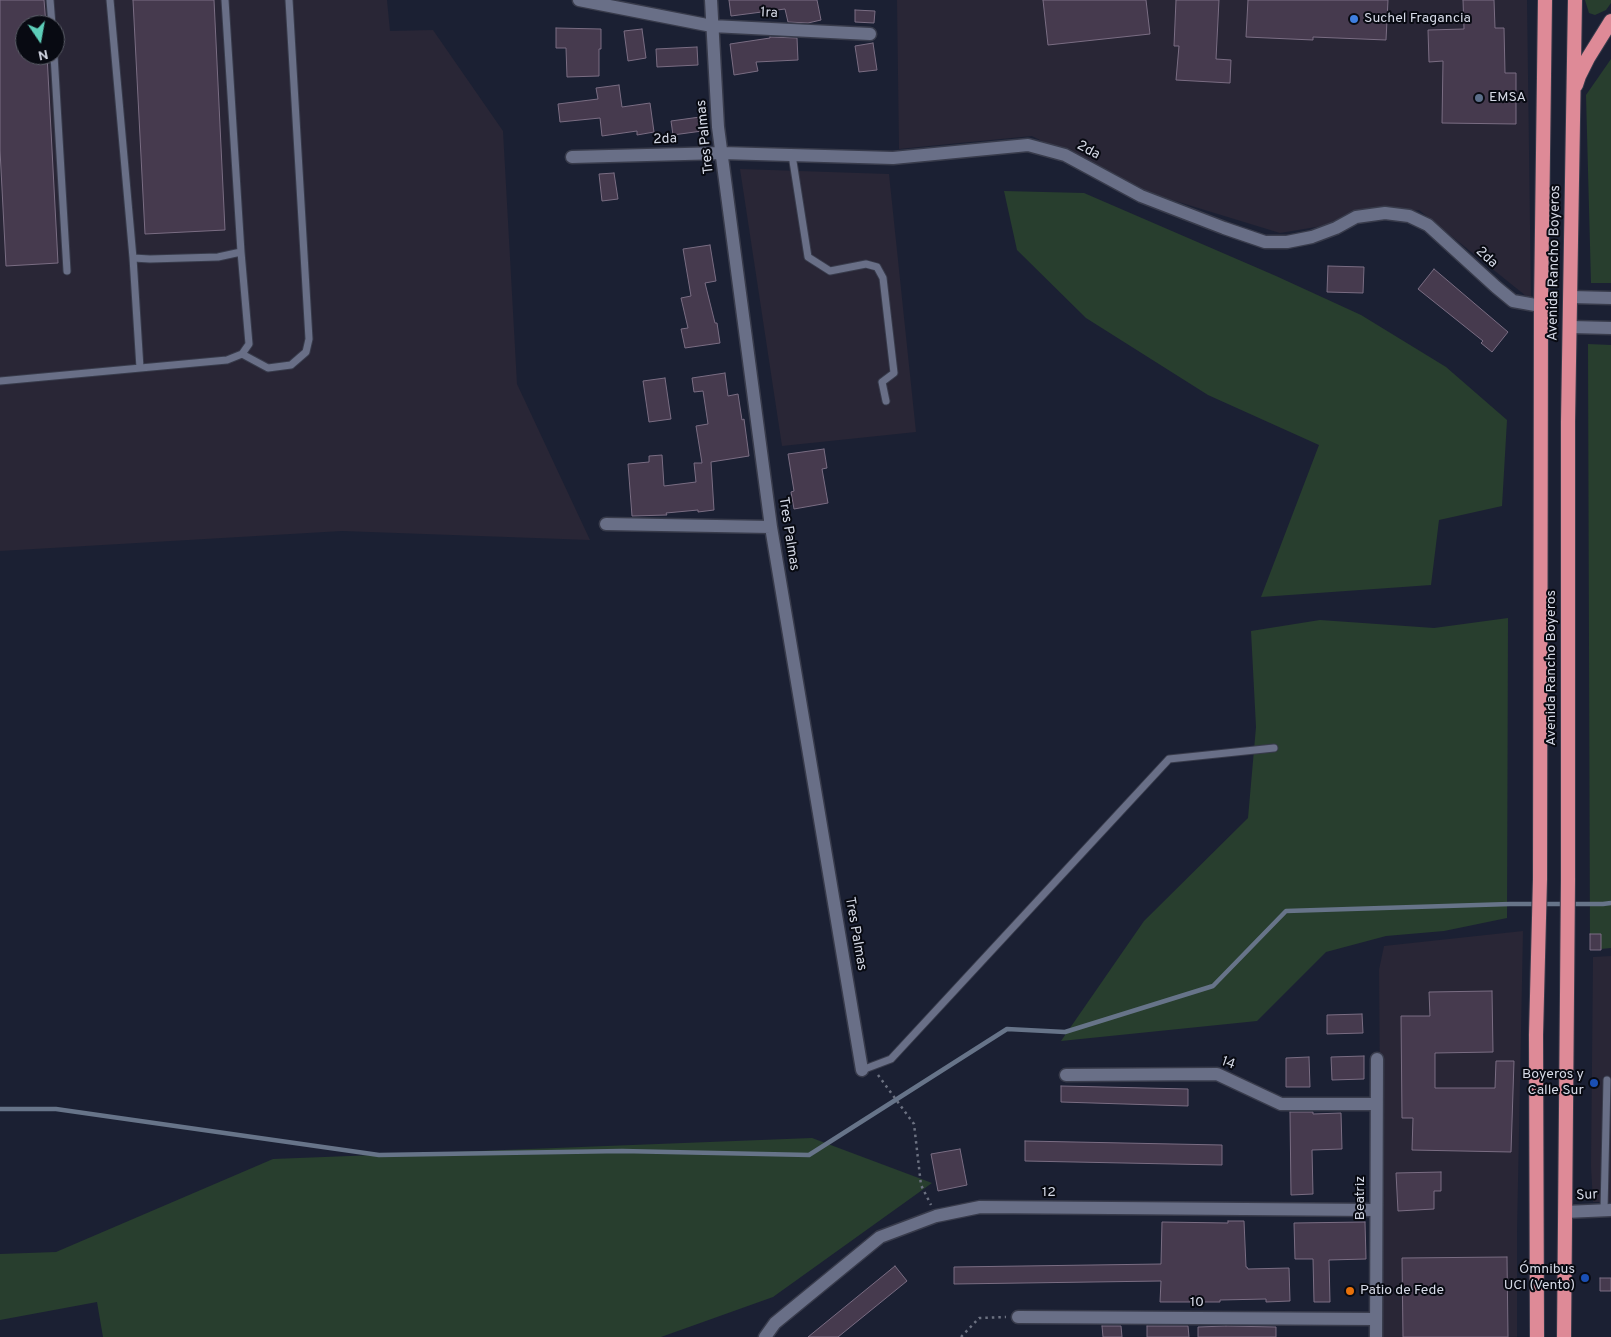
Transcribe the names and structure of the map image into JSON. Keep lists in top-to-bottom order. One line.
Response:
{"streets":{"highway":["Avenida Rancho Boyeros"],"street":["1ra","Tres Palmas","2da","14","12","Sur","Beatriz","10"]},"crossings":[["1ra","Tres Palmas"],["Tres Palmas","2da"],["2da","Avenida Rancho Boyeros"],["Avenida Rancho Boyeros","Sur"],["14","Beatriz"],["12","Beatriz"],["Beatriz","10"]],"places":["Suchel Fragancia","EMSA","Boyeros y Calle Sur","Ómnibus UCI (Vento)","Patio de Fede"],"north":"bottom"}
